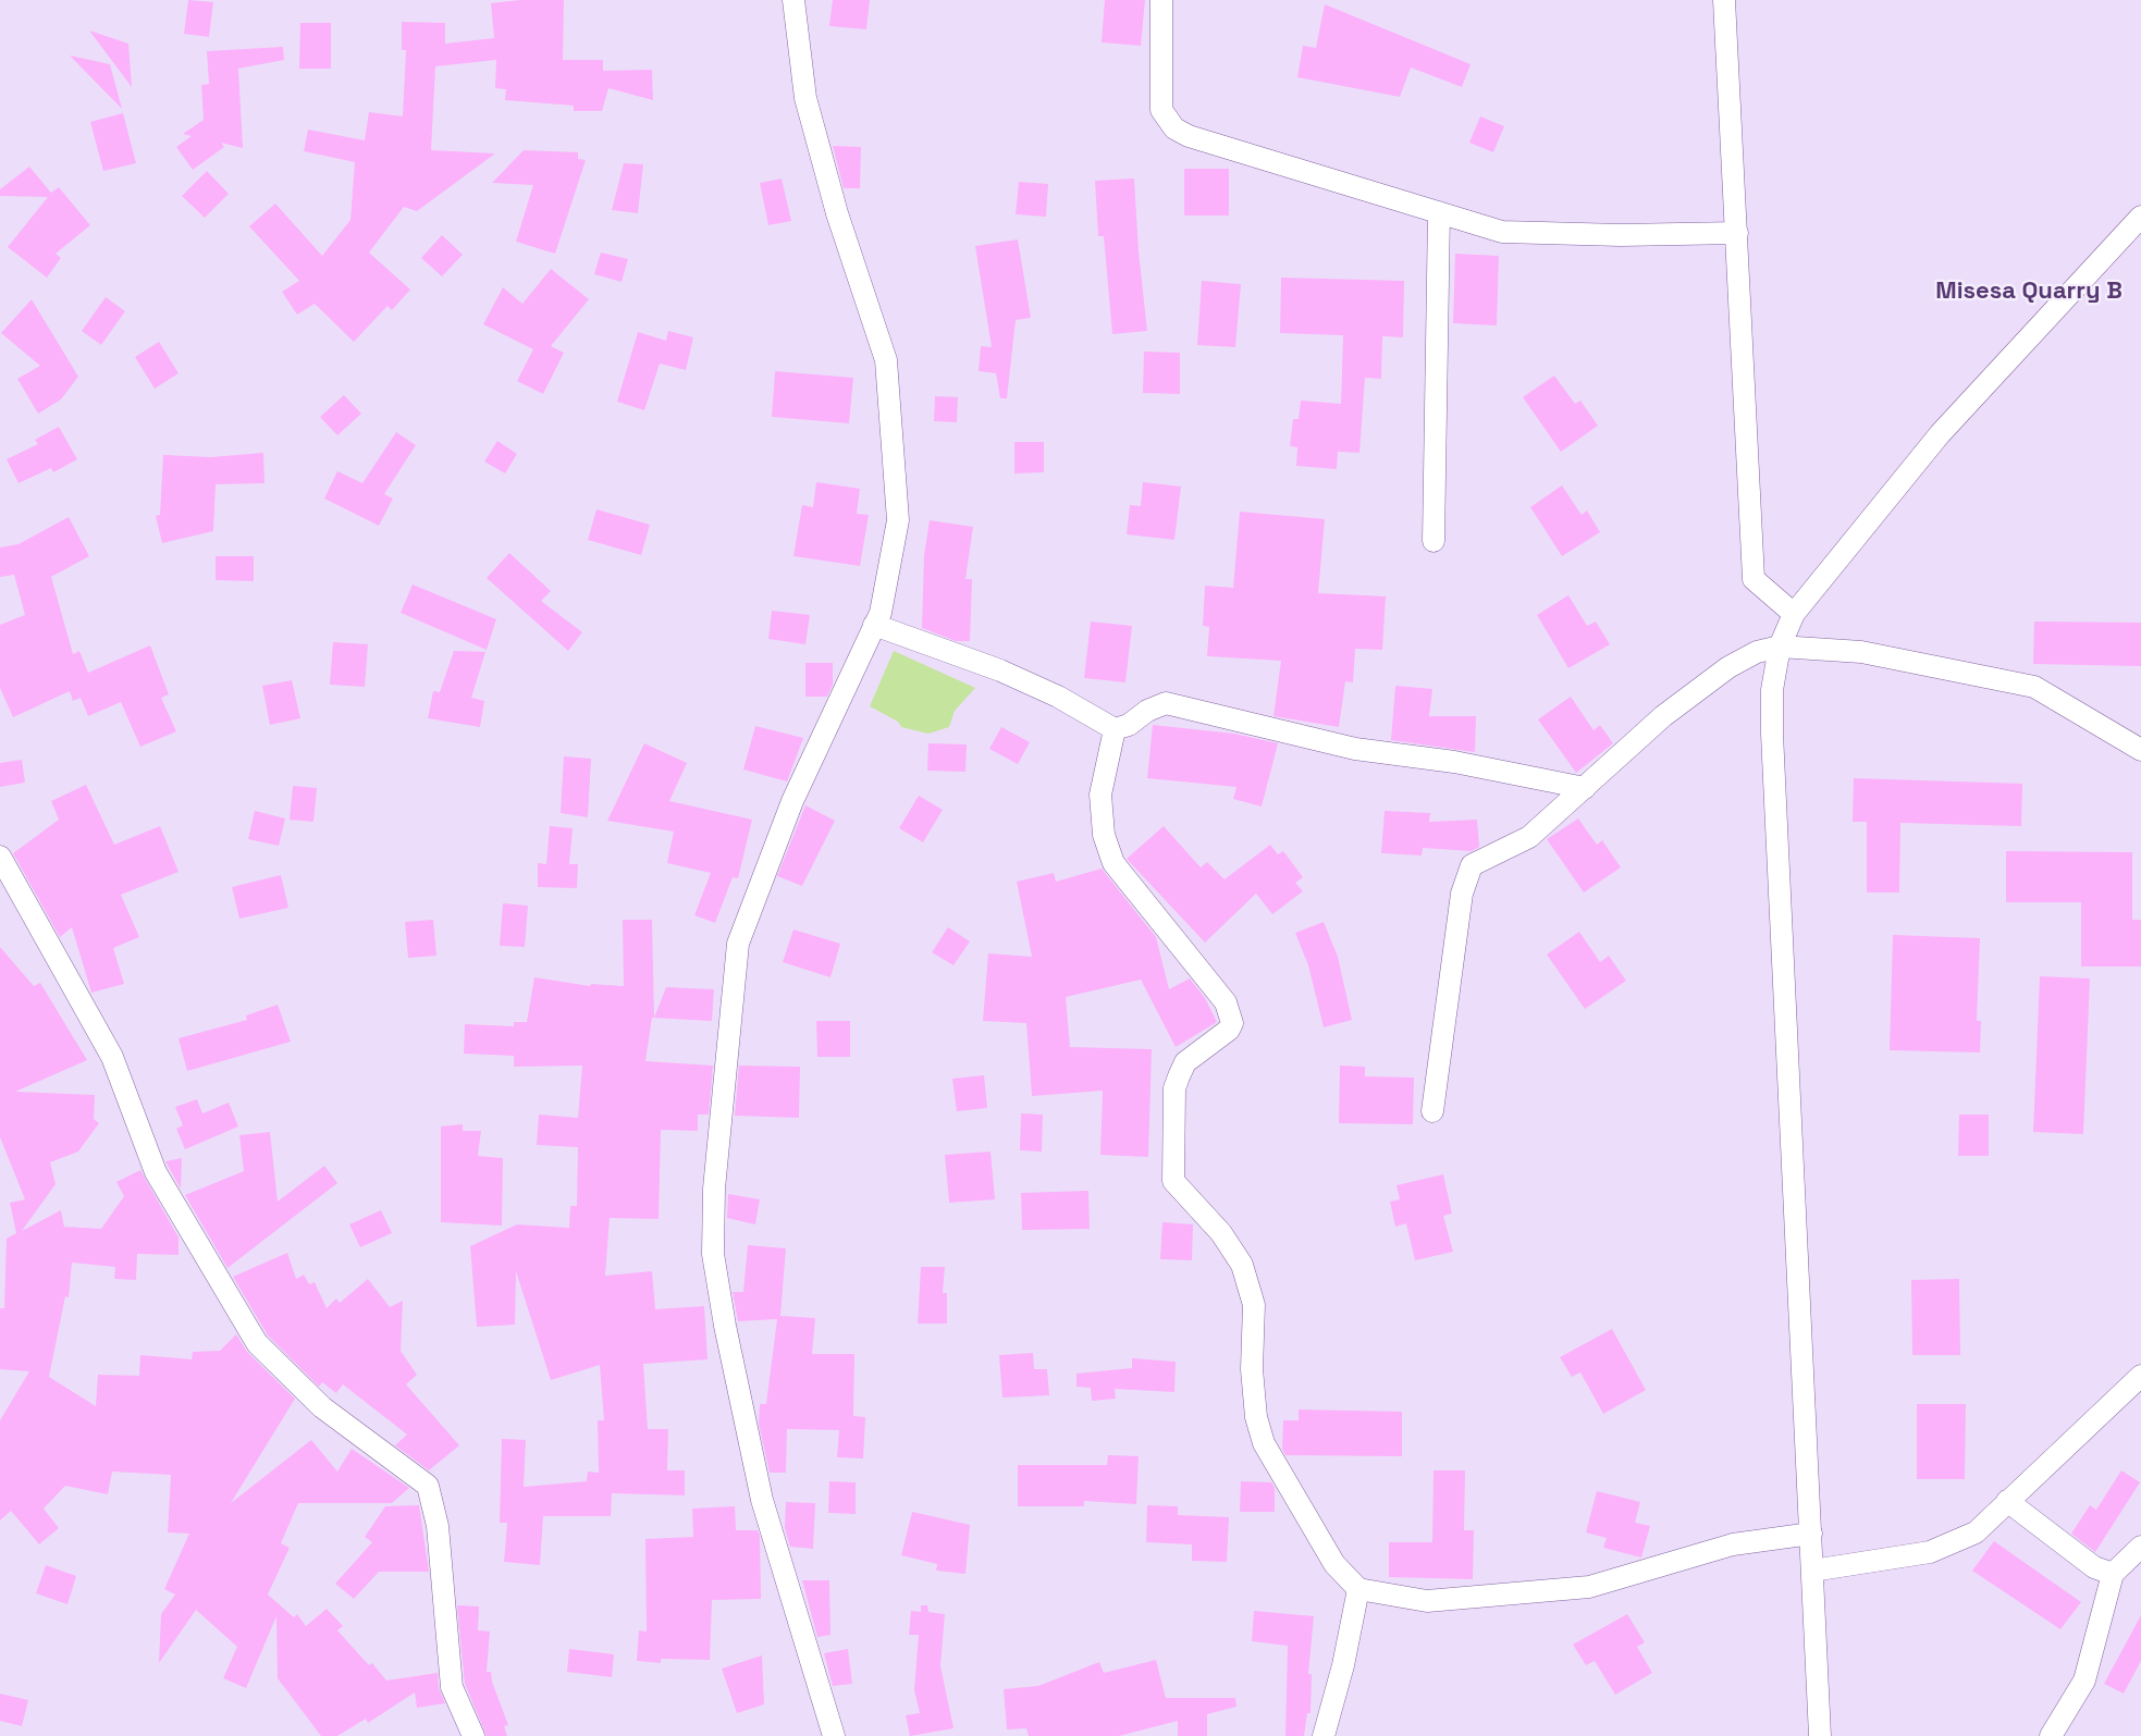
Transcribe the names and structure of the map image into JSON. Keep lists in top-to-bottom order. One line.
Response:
{"districts":["Misesa Quarry B"]}
